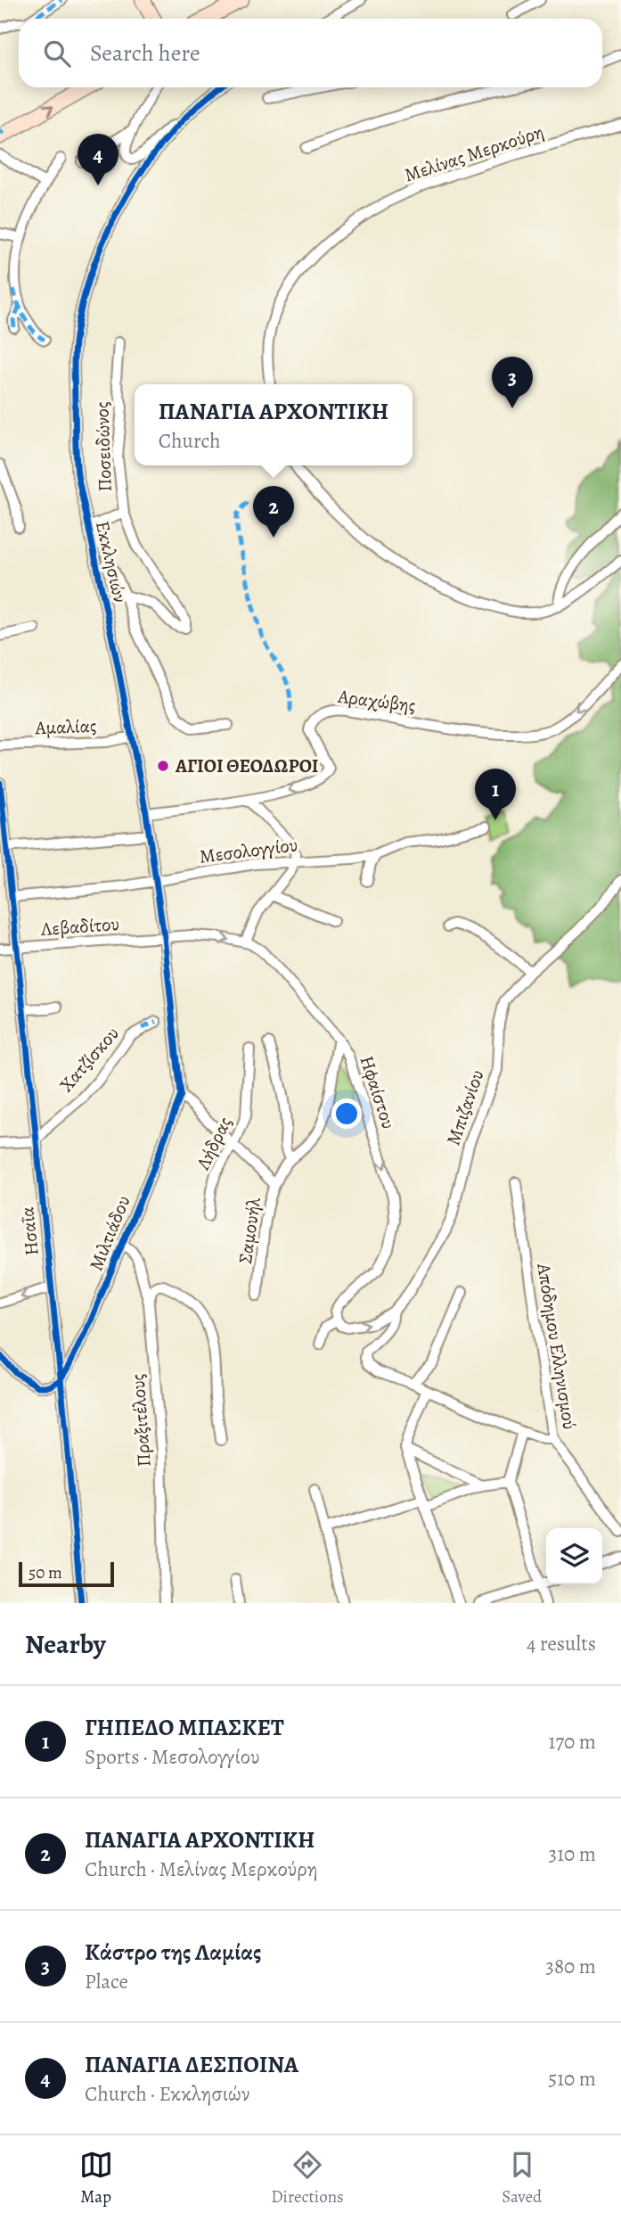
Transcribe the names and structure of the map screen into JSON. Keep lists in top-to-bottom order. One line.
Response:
{"streets":{"street":["Μελίνας Μερκούρη","Ποσειδώνος","Εκκλησιών","Αραχώβης","Αμαλίας","Μεσολογγίου","Λεβαδίτου","Χατζίσκου","Ηφαίστου","Μπιζανίου","Λήδρας","Σαμουήλ","Ησαΐα","Μιλτιάδου","Απόδημου Ελληνισμού","Πραξιτέλους"]},"crossings":[["Εκκλησιών","Αραχώβης"],["Εκκλησιών","Αμαλίας"],["Εκκλησιών","Μεσολογγίου"],["Εκκλησιών","Λεβαδίτου"],["Εκκλησιών","Ηφαίστου"],["Εκκλησιών","Μιλτιάδου"],["Μεσολογγίου","Ησαΐα"],["Λεβαδίτου","Ηφαίστου"],["Λεβαδίτου","Ησαΐα"],["Χατζίσκου","Ησαΐα"],["Ηφαίστου","Μπιζανίου"],["Ηφαίστου","Σαμουήλ"],["Ησαΐα","Μιλτιάδου"],["Μιλτιάδου","Πραξιτέλους"]],"one_way":["Αραχώβης"],"places":["ΑΓΙΟΙ ΘΕΟΔΩΡΟΙ"],"scale_bar":"50 m","page":{"search":"Search here","pins":["4","3","2","1"],"popup":["ΠΑΝΑΓΙΑ ΑΡΧΟΝΤΙΚΗ","Church"],"scale":"50 m","heading":["Nearby","4 results"],"list":[{"mark":"1","name":"ΓΗΠΕΔΟ ΜΠΑΣΚΕΤ","note":"Sports · Μεσολογγίου","value":"170 m"},{"mark":"2","name":"ΠΑΝΑΓΙΑ ΑΡΧΟΝΤΙΚΗ","note":"Church · Μελίνας Μερκούρη","value":"310 m"},{"mark":"3","name":"Κάστρο της Λαμίας","note":"Place","value":"380 m"},{"mark":"4","name":"ΠΑΝΑΓΙΑ ΔΕΣΠΟΙΝΑ","note":"Church · Εκκλησιών","value":"510 m"}],"nav":["Map","Directions","Saved"]}}
